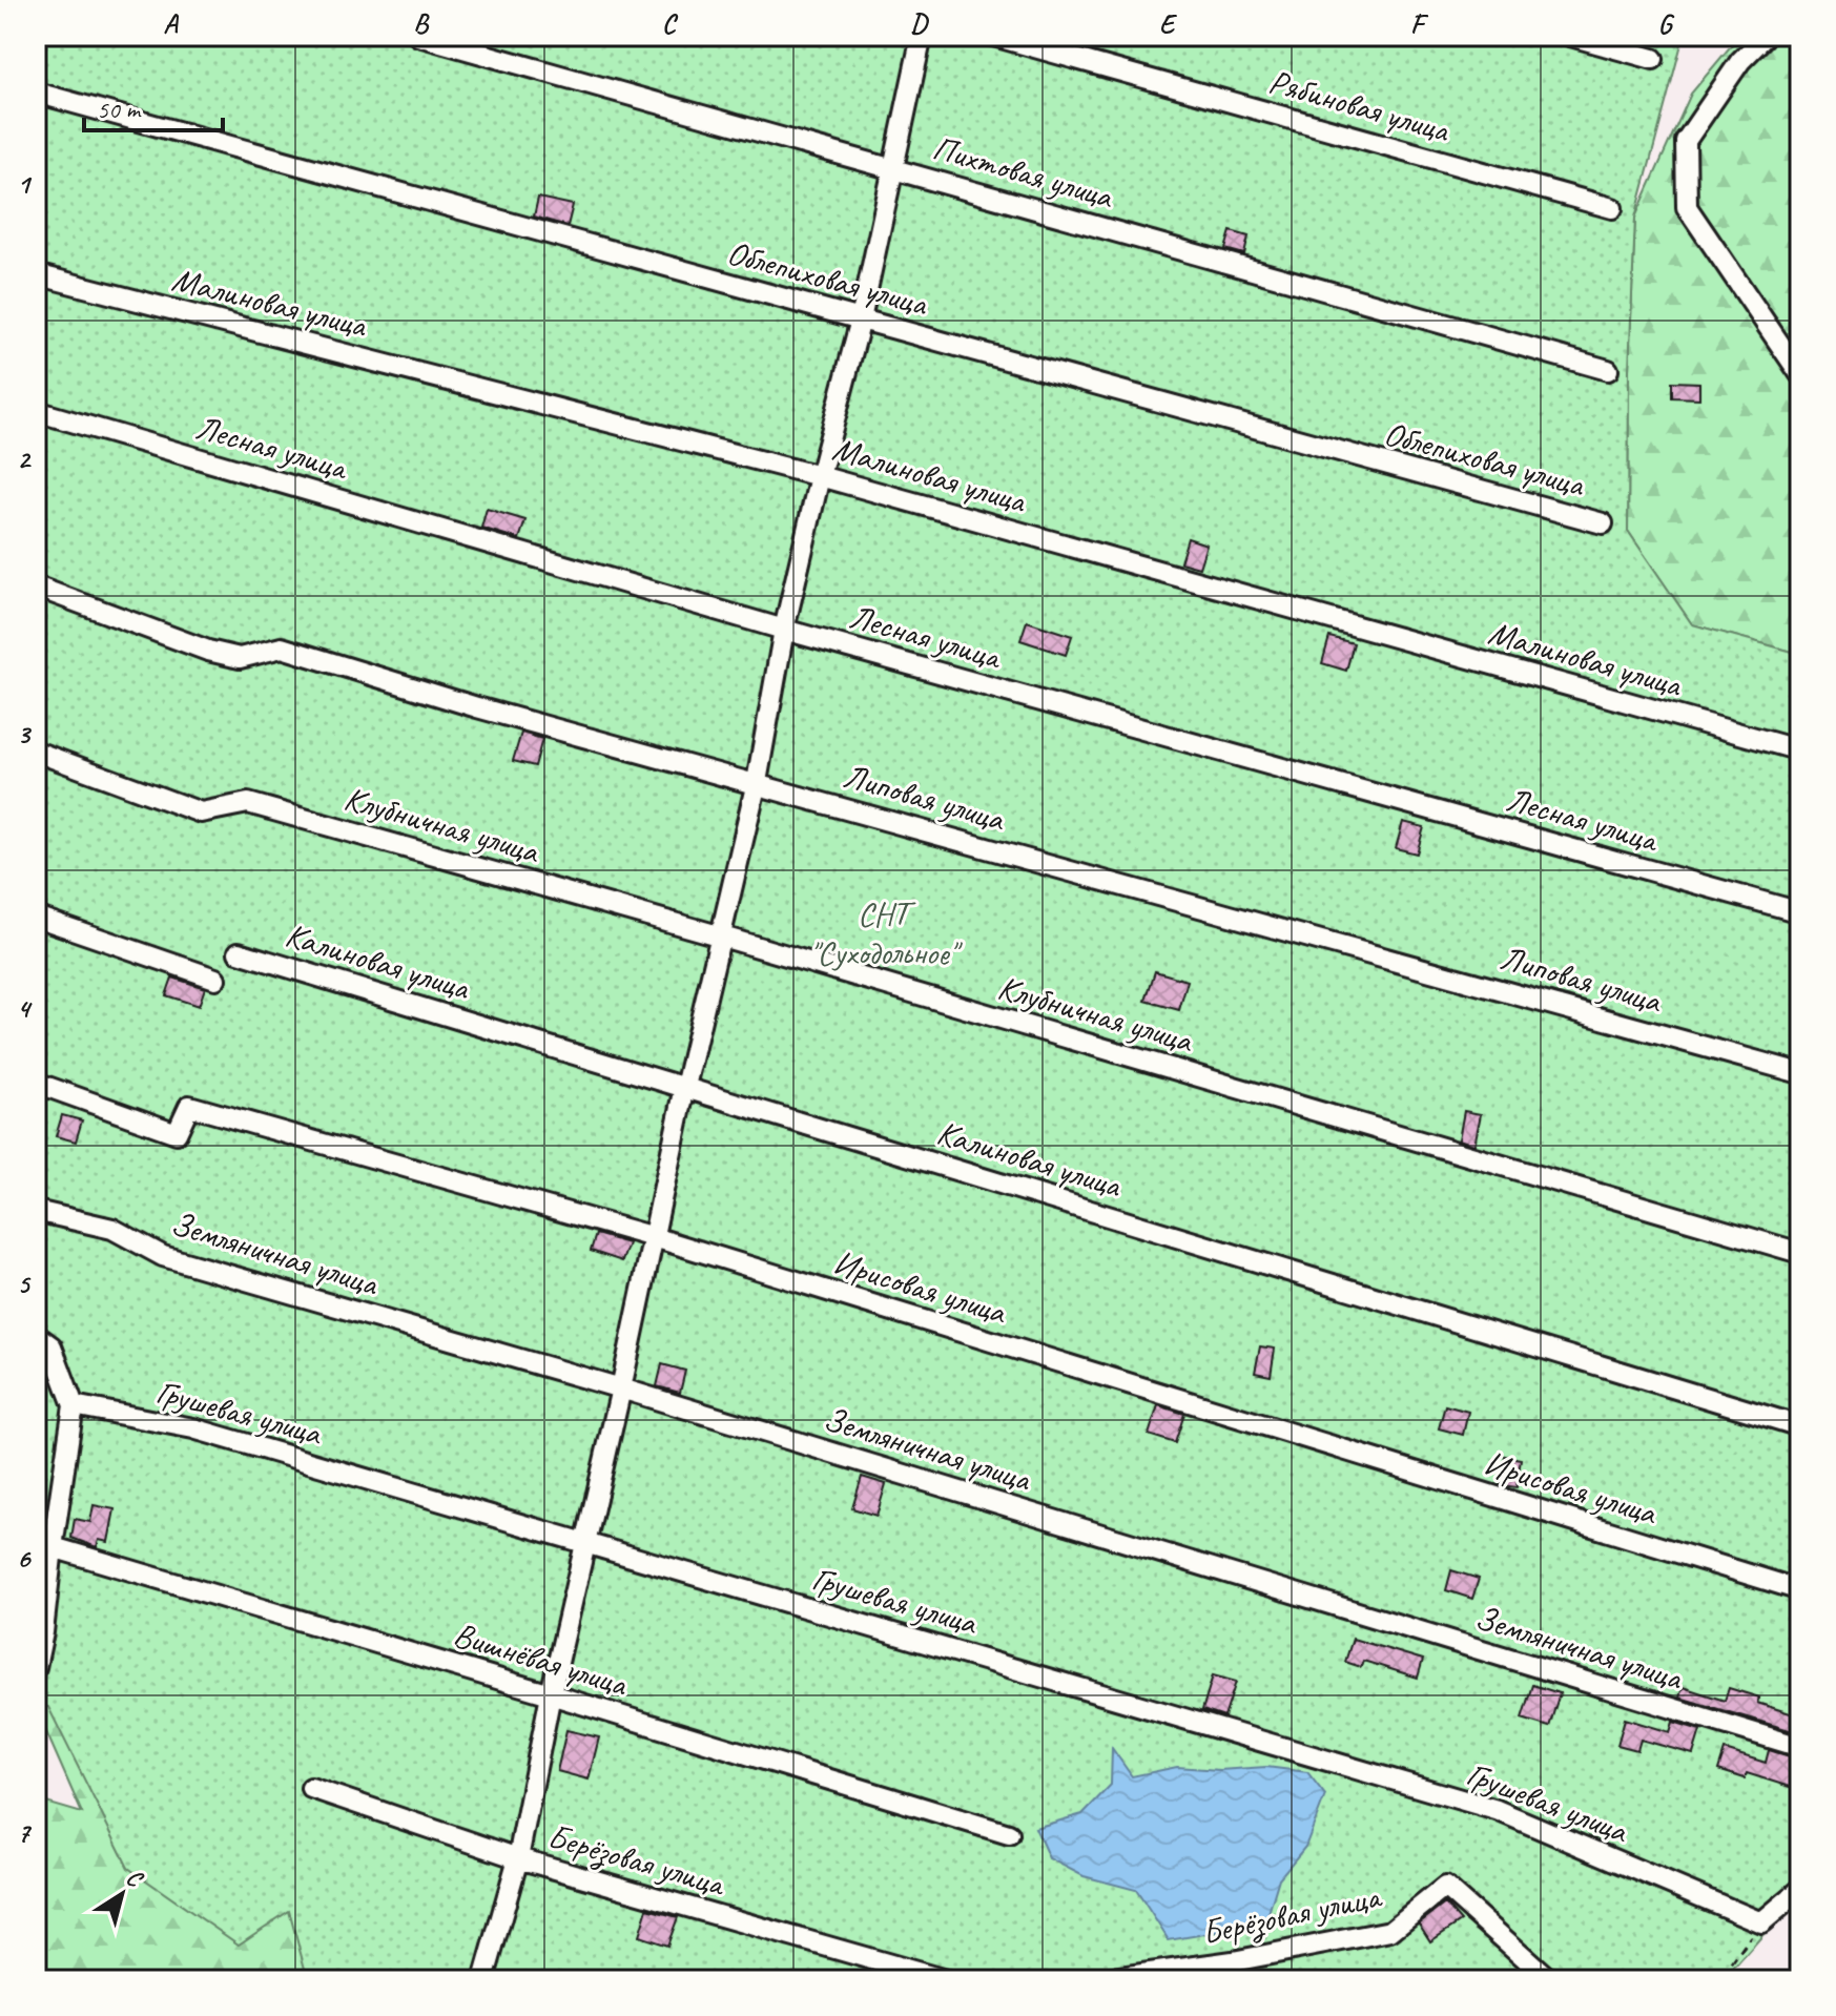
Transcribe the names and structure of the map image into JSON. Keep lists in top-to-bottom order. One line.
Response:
{"streets":{"street":["Рябиновая улица","Пихтовая улица","Облепиховая улица","Малиновая улица","Лесная улица","Липовая улица","Клубничная улица","Калиновая улица","Земляничная улица","Ирисовая улица","Грушевая улица","Вишнёвая улица","Берёзовая улица"]},"parks":["СНТ \"Суходольное\""],"scale_bar":"50 m","north":"top right","grid":{"columns":["A","B","C","D","E","F","G"],"rows":["1","2","3","4","5","6","7"]}}
